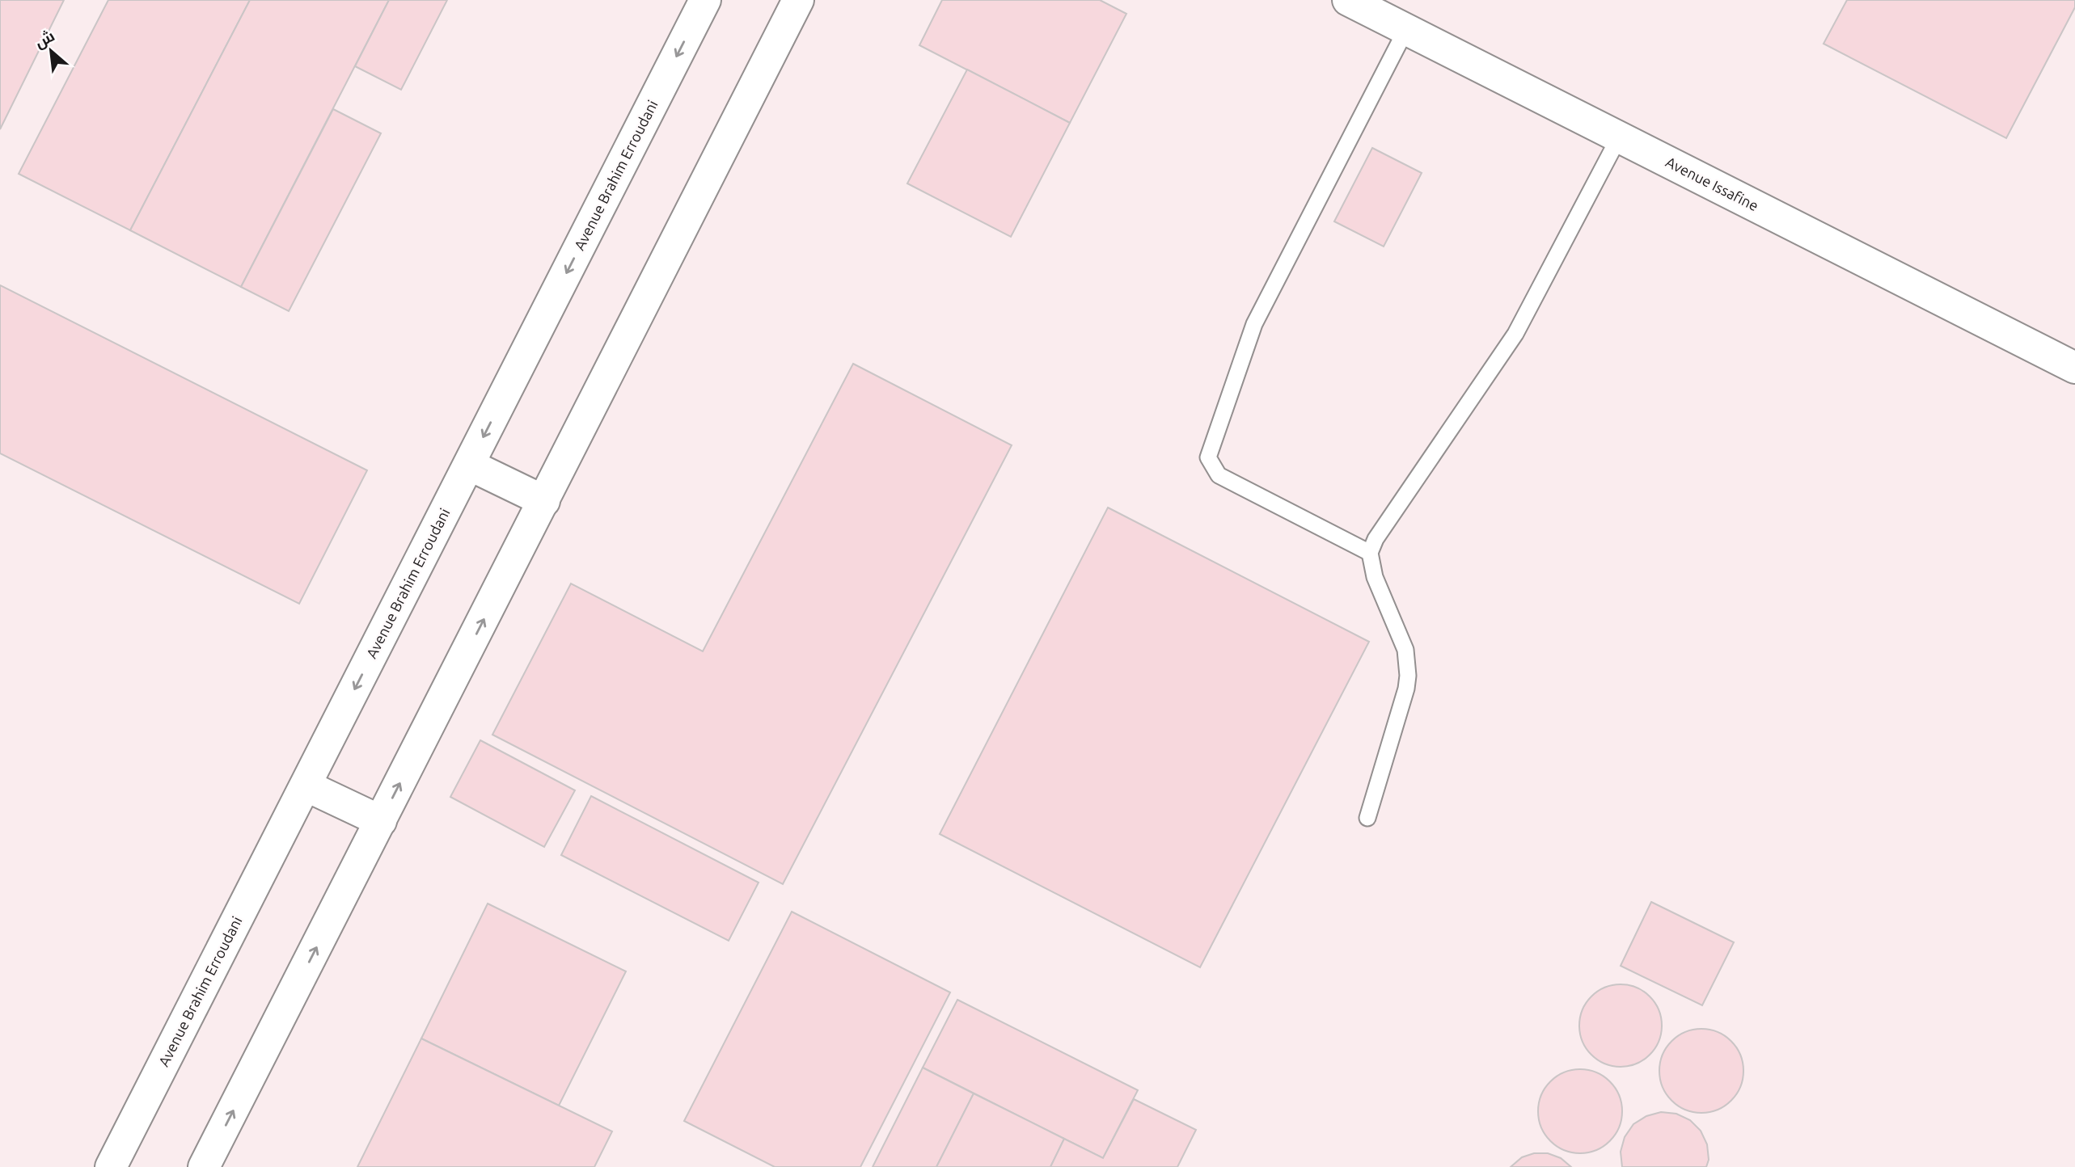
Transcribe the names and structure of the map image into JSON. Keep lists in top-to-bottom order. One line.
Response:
{"streets":{"street":["Avenue Brahim Erroudani","Avenue Issafine"]},"north":"top left"}
